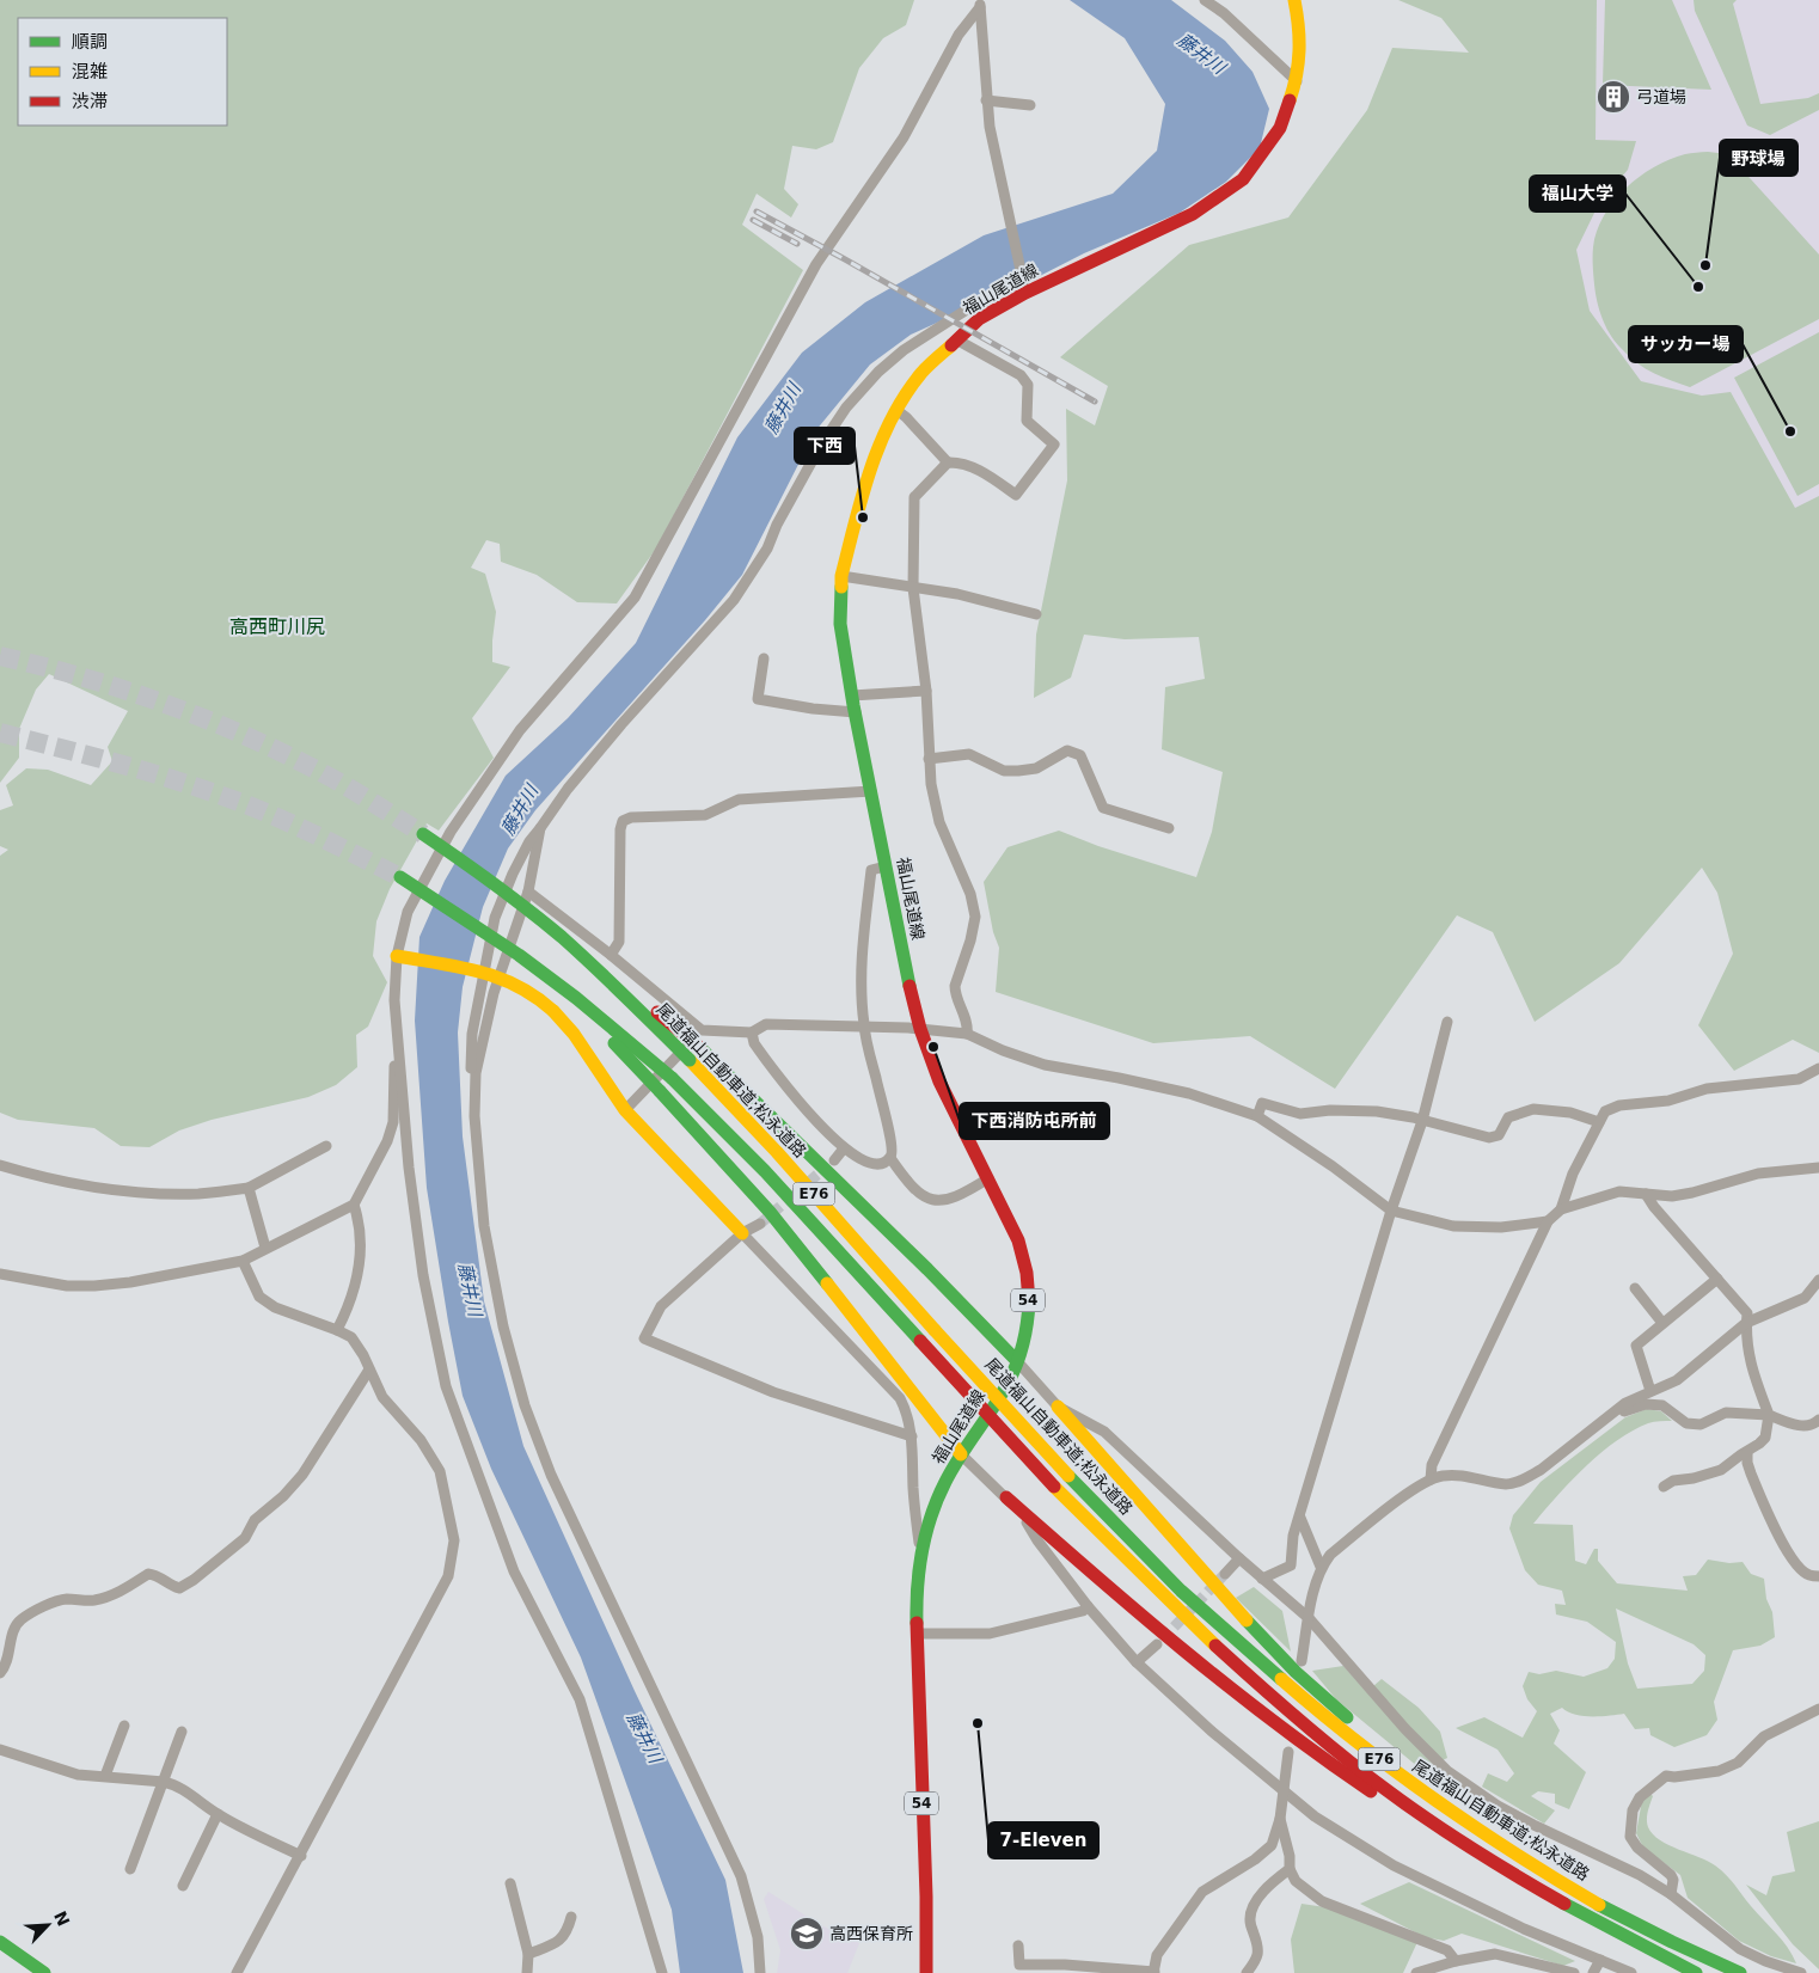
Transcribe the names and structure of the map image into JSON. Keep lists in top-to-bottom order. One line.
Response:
{"streets":{"main road":["福山尾道線","尾道福山自動車道;松永道路","E76","54"]},"districts":["高西町川尻"],"water":["藤井川"],"places":{"building":["弓道場"],"other":["野球場","福山大学","サッカー場","下西","下西消防屯所前","7-Eleven"],"school or university":["高西保育所"]},"legend":["順調","混雑","渋滞"],"north":"top right"}
